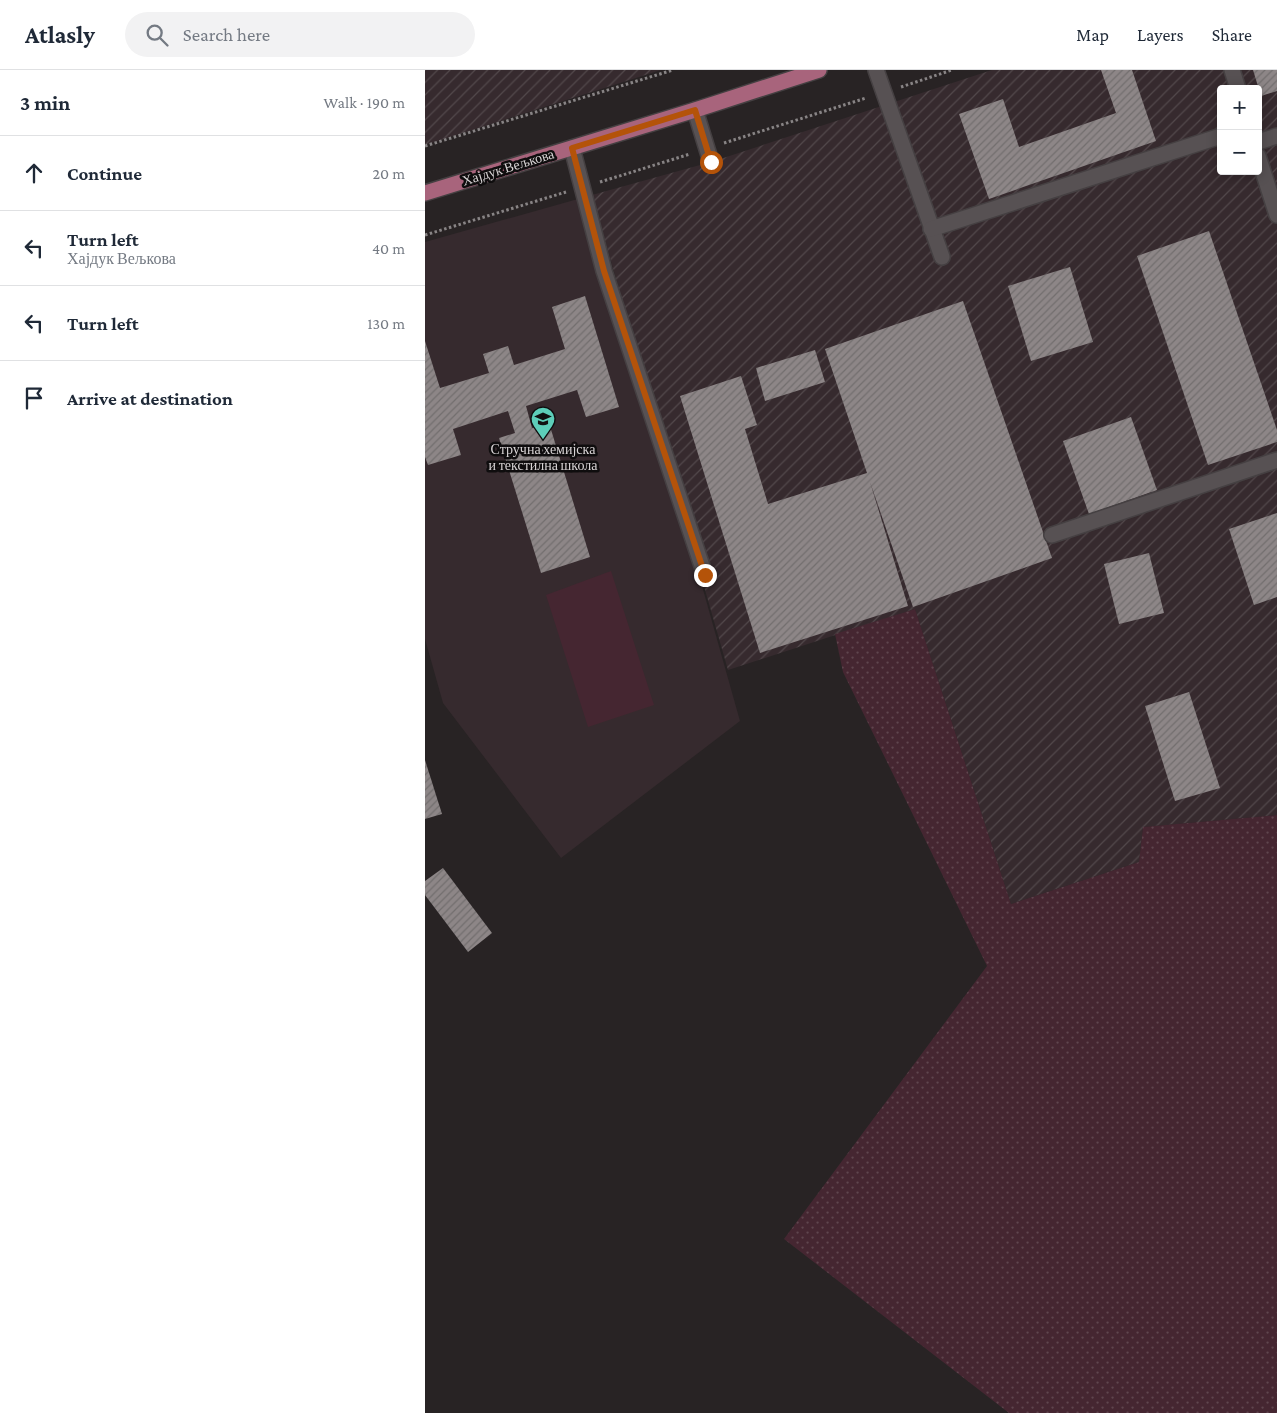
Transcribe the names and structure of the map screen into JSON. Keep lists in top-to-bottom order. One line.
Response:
{"streets":{"main road":["Хајдук Вељкова"]},"places":{"school or university":["Стручна хемијска и текстилна школа"]},"page":{"header":"Atlasly","search":"Search here","nav":["Map","Layers","Share"],"heading":["3 min","Walk · 190 m"],"map_buttons":["+","−"],"list":[["Continue","20 m"],["Turn left","Хајдук Вељкова","40 m"],["Turn left","130 m"],"Arrive at destination"]}}
